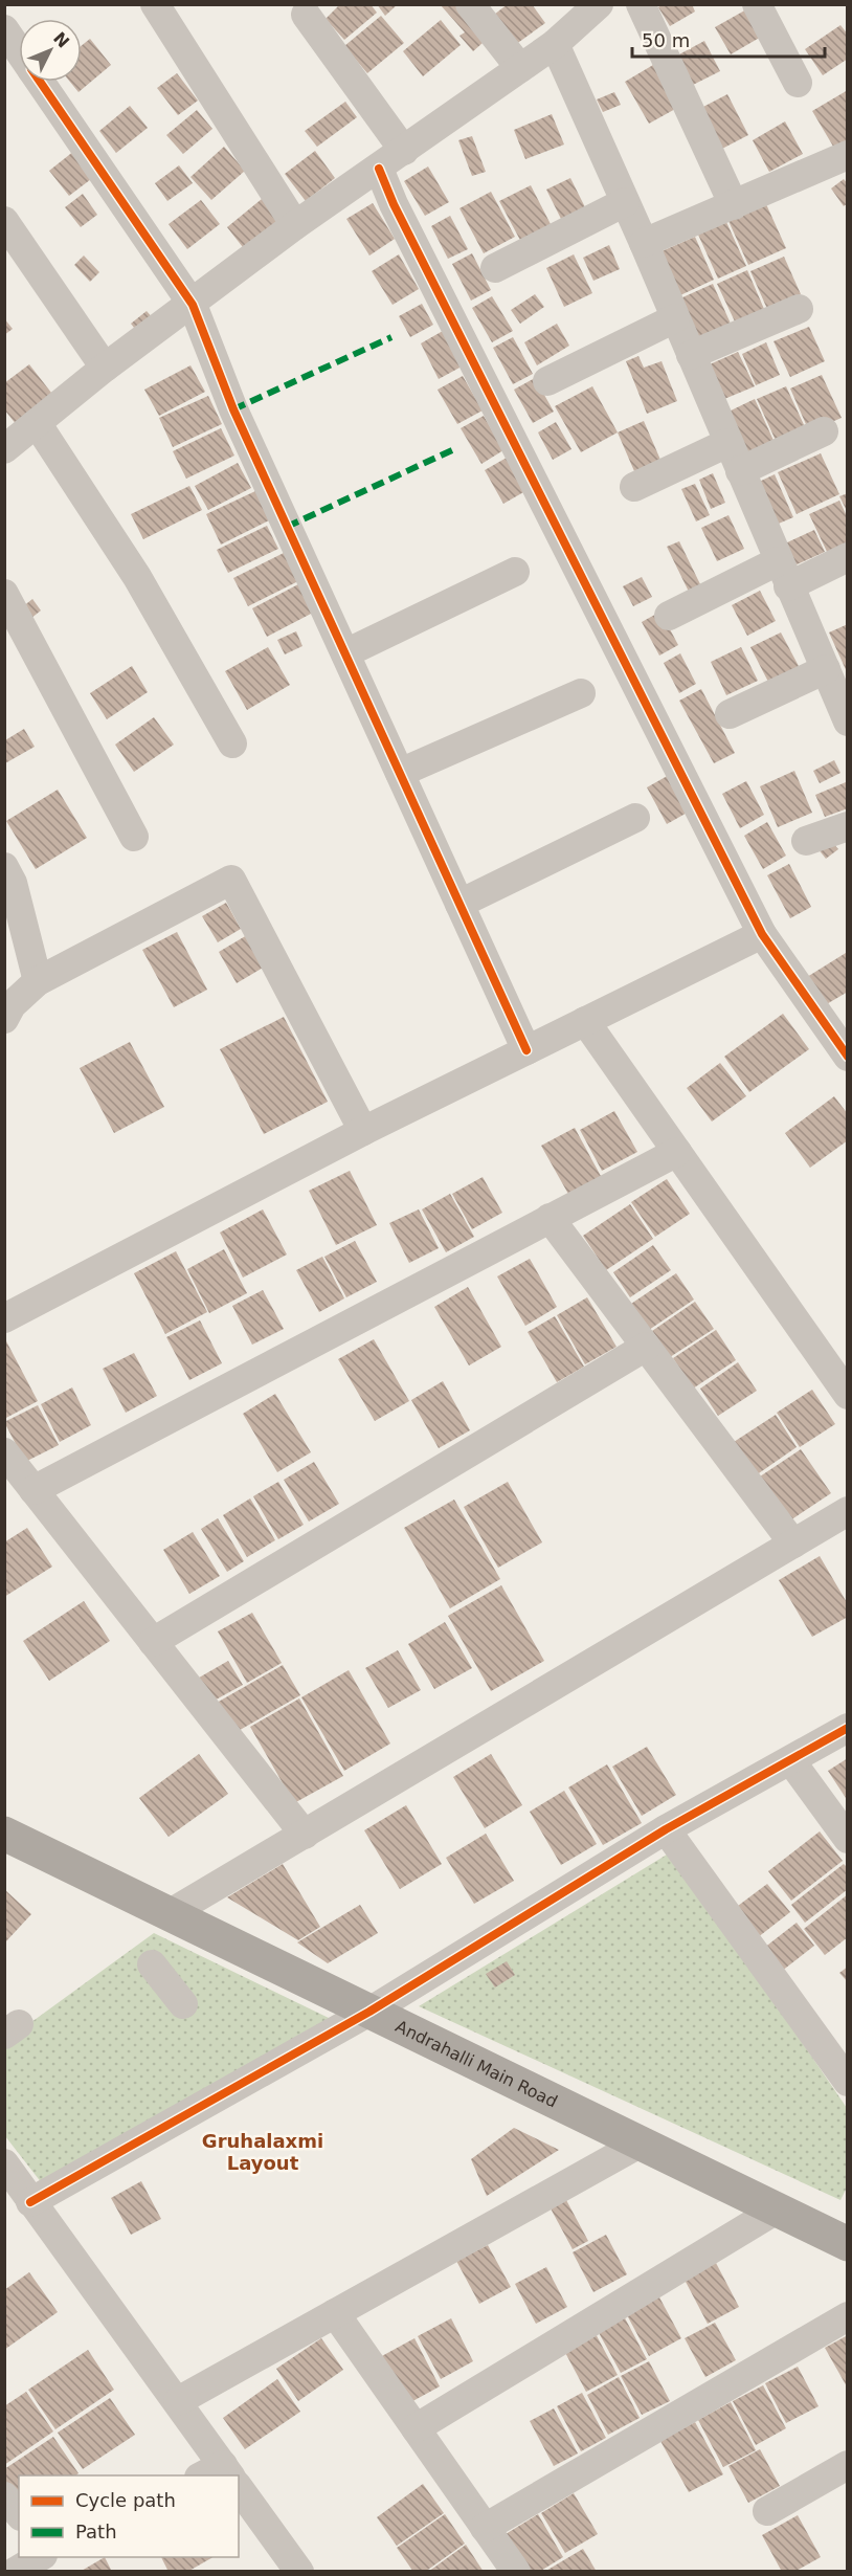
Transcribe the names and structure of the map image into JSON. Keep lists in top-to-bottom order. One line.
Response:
{"streets":{"main road":["Andrahalli Main Road"]},"districts":["Gruhalaxmi Layout"],"legend":["Cycle path","Path"],"scale_bar":"50 m","north":"top right"}
